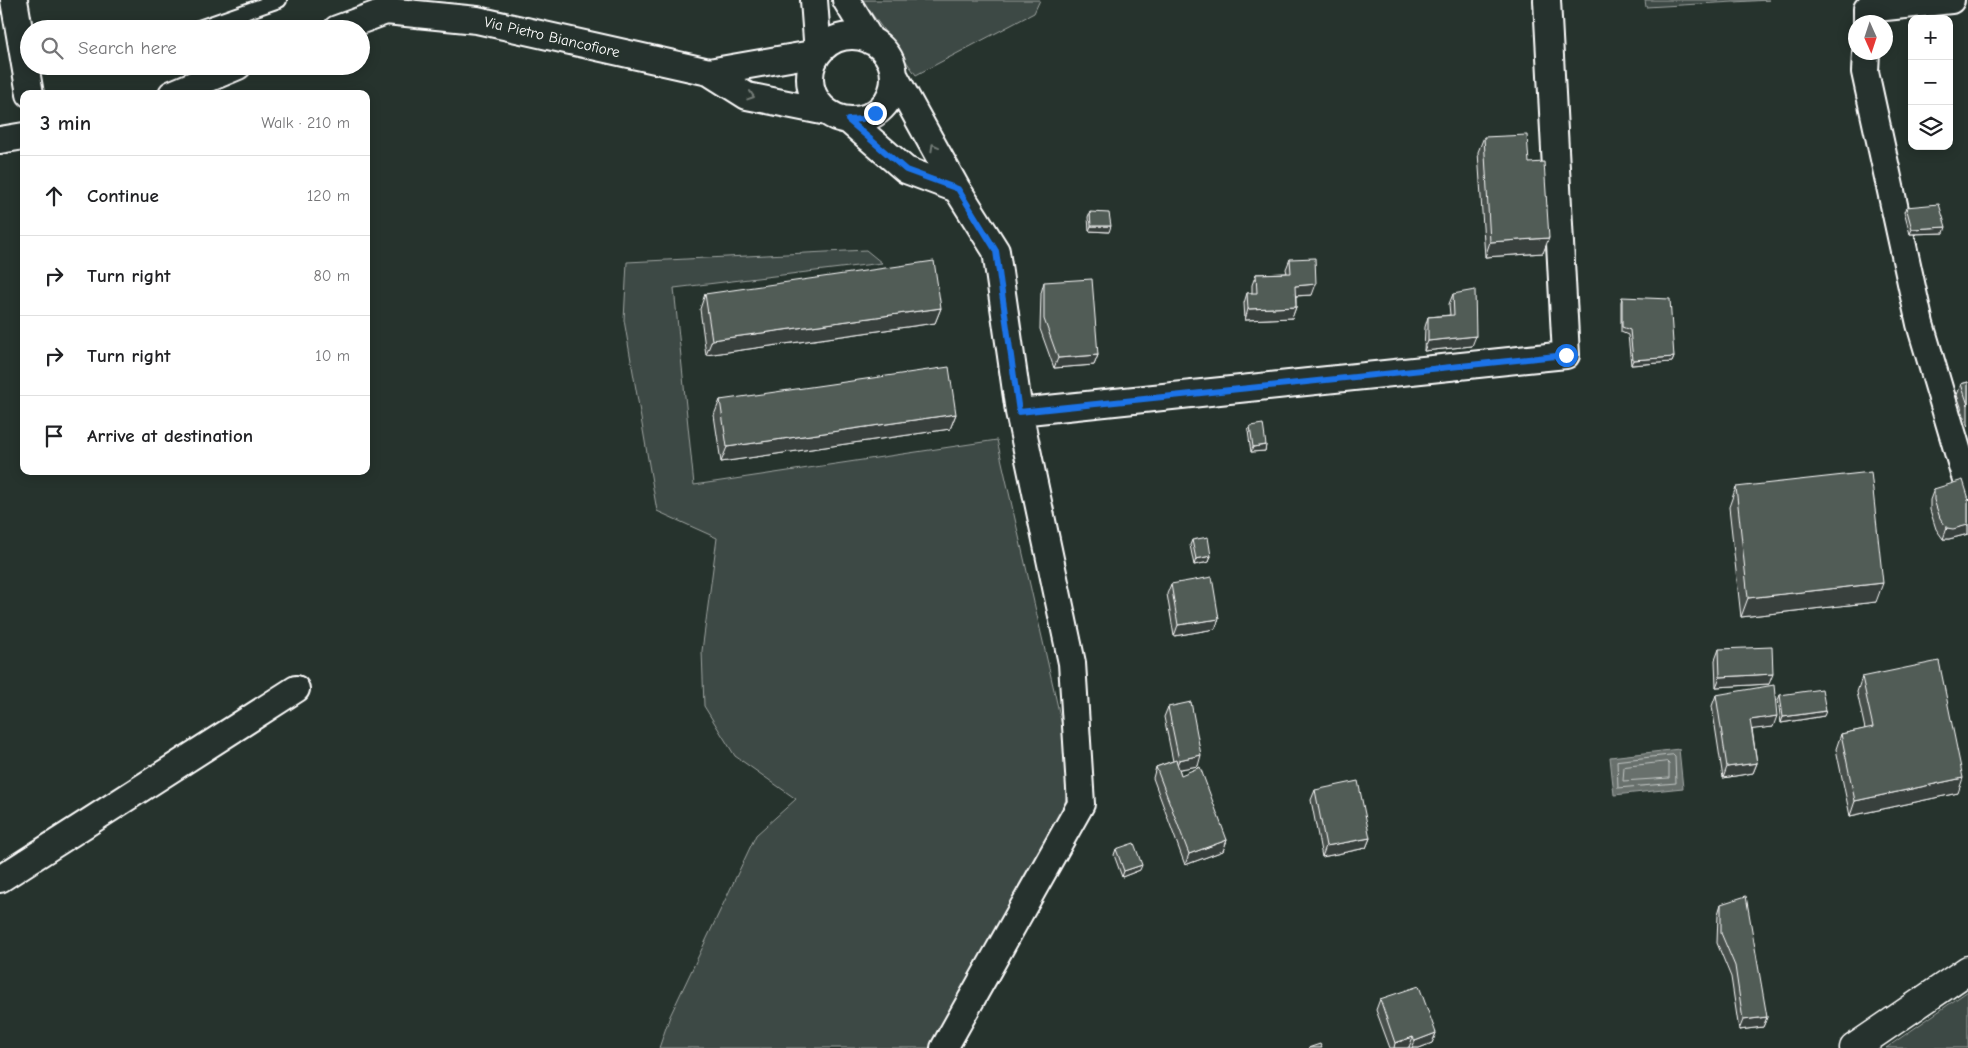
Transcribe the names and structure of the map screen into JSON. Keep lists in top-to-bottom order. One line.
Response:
{"streets":{"street":["Via Pietro Biancofiore"]},"north":"bottom","page":{"map_buttons":["+","−"],"search":"Search here","heading":["3 min","Walk · 210 m"],"list":[["Continue","120 m"],["Turn right","80 m"],["Turn right","10 m"],"Arrive at destination"]}}
